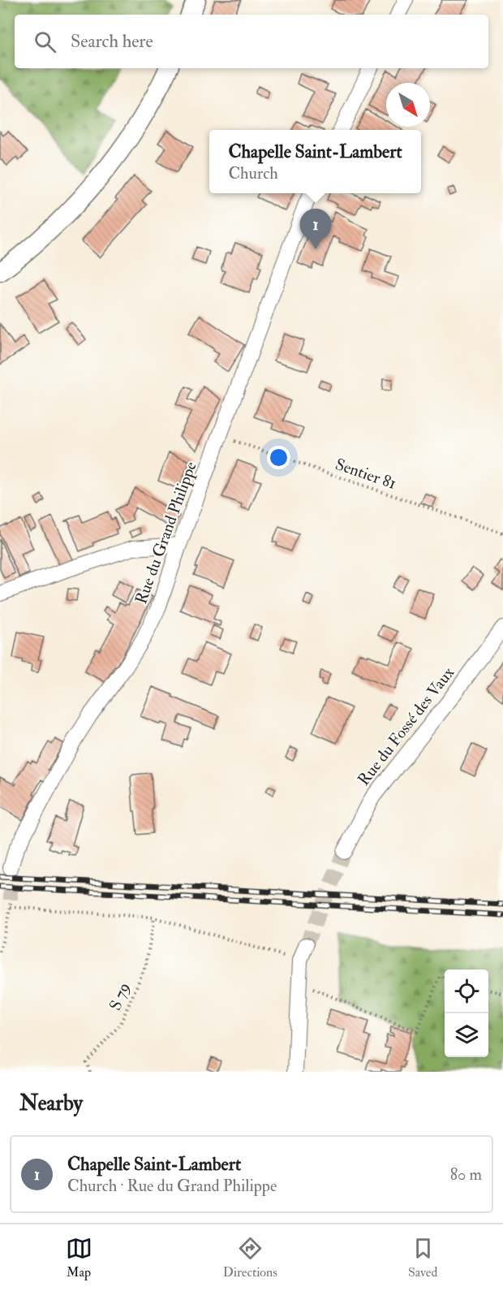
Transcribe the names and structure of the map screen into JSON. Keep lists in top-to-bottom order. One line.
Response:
{"streets":{"street":["Rue du Grand Philippe","Rue du Fossé des Vaux"],"path":["Sentier 81","S 79"]},"crossings":[["Sentier 81","Rue du Grand Philippe"]],"north":"bottom right","page":{"search":"Search here","popup":["Chapelle Saint-Lambert","Church"],"pins":"1","heading":"Nearby","list":[{"mark":"1","name":"Chapelle Saint-Lambert","note":"Church · Rue du Grand Philippe","value":"80 m"}],"nav":["Map","Directions","Saved"]}}
